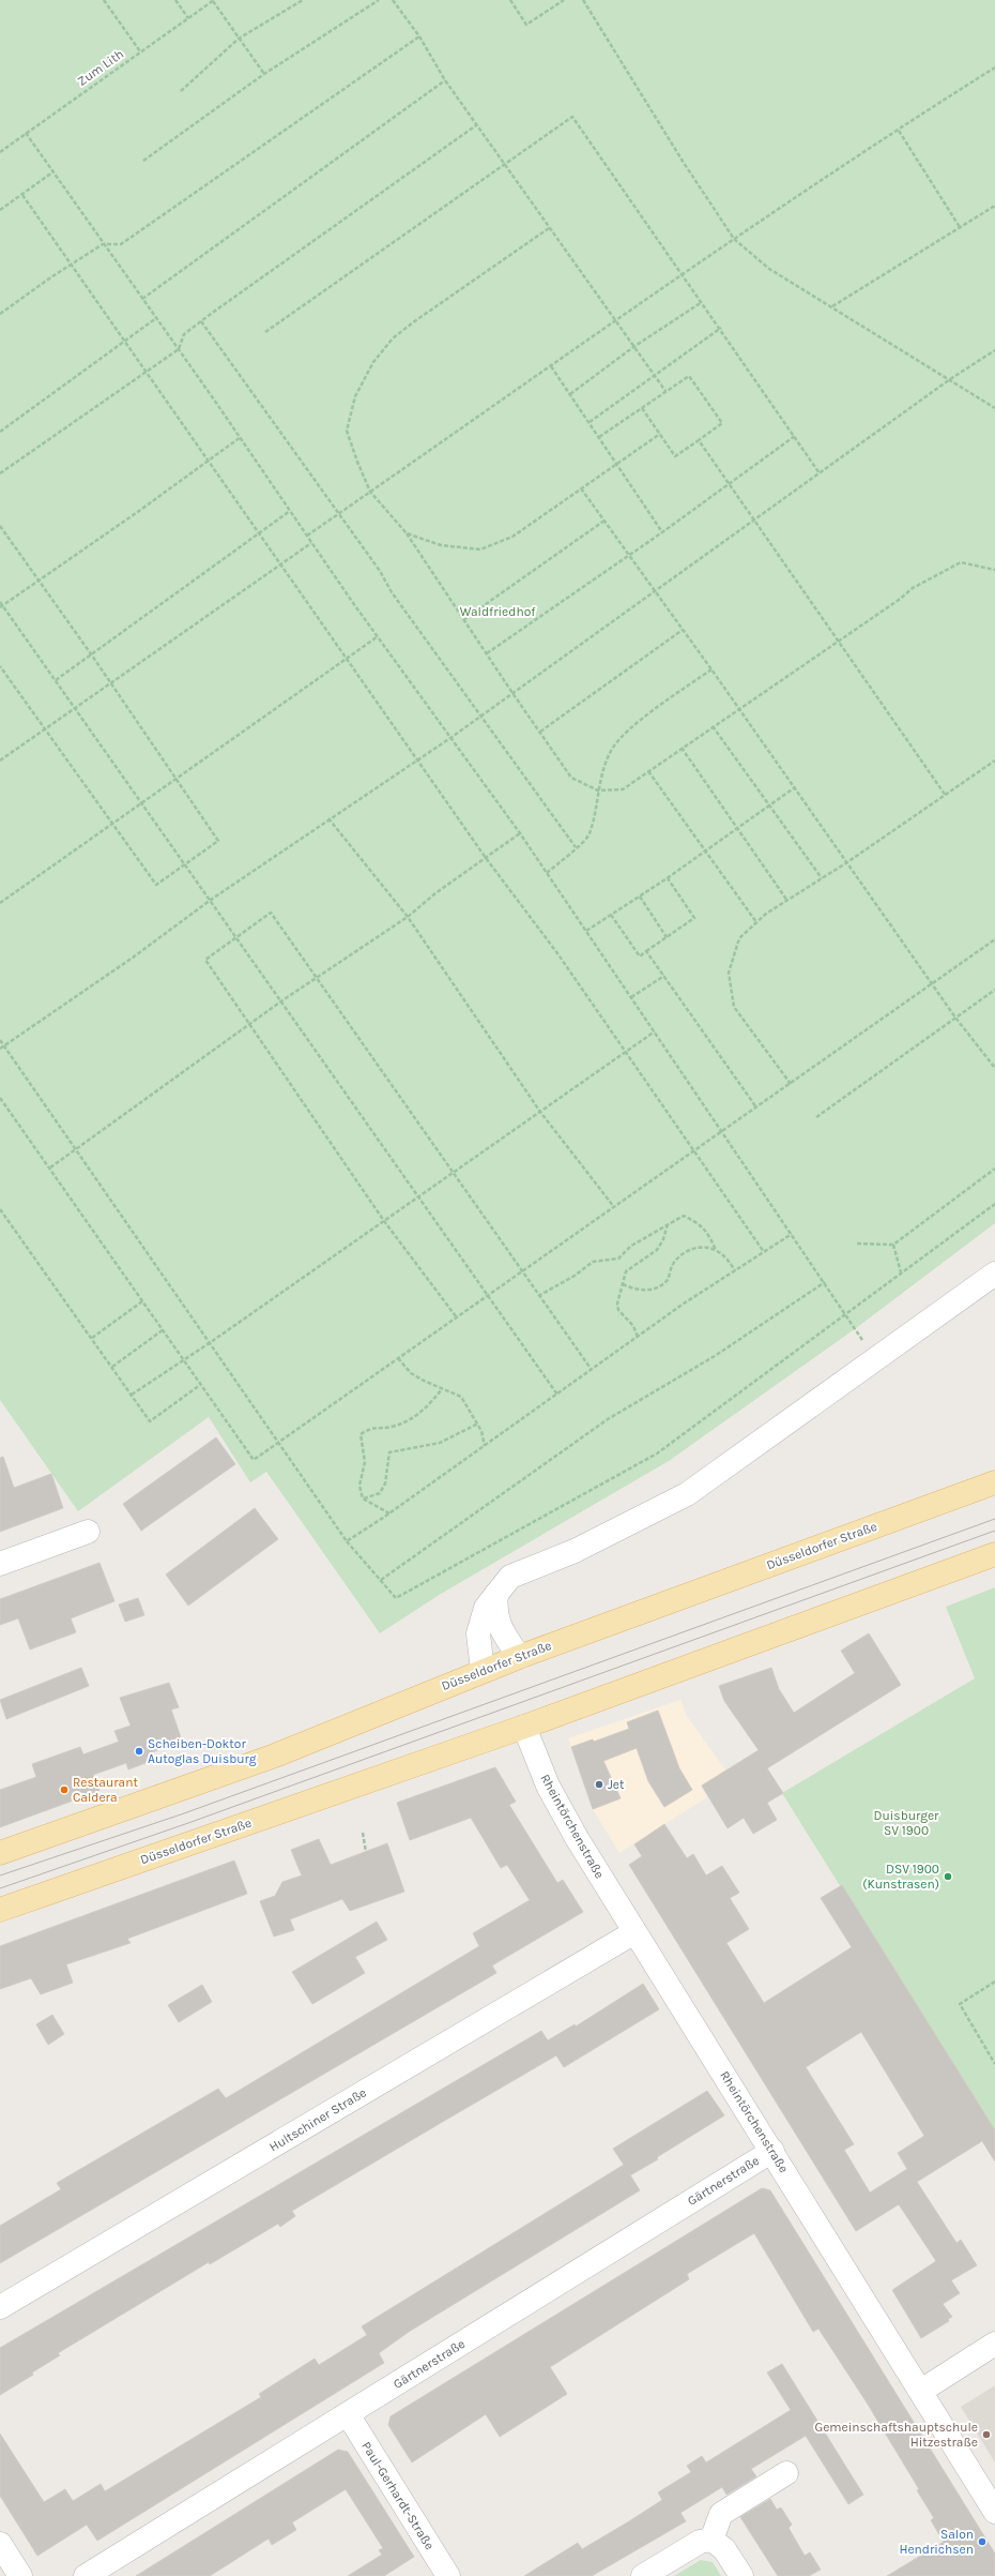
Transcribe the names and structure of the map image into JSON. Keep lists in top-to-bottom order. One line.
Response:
{"streets":{"main road":["Düsseldorfer Straße"],"street":["Rheintörchenstraße","Hultschiner Straße","Gärtnerstraße","Paul-Gerhardt-Straße"],"path":["Zum Lith"]},"crossings":[["Düsseldorfer Straße","Rheintörchenstraße"],["Rheintörchenstraße","Hultschiner Straße"],["Rheintörchenstraße","Gärtnerstraße"],["Gärtnerstraße","Paul-Gerhardt-Straße"]],"parks":["Waldfriedhof","Duisburger SV 1900"],"places":["Scheiben-Doktor Autoglas Duisburg","Jet","Restaurant Caldera","DSV 1900 (Kunstrasen)","Gemeinschaftshauptschule Hitzestraße","Salon Hendrichsen"]}
